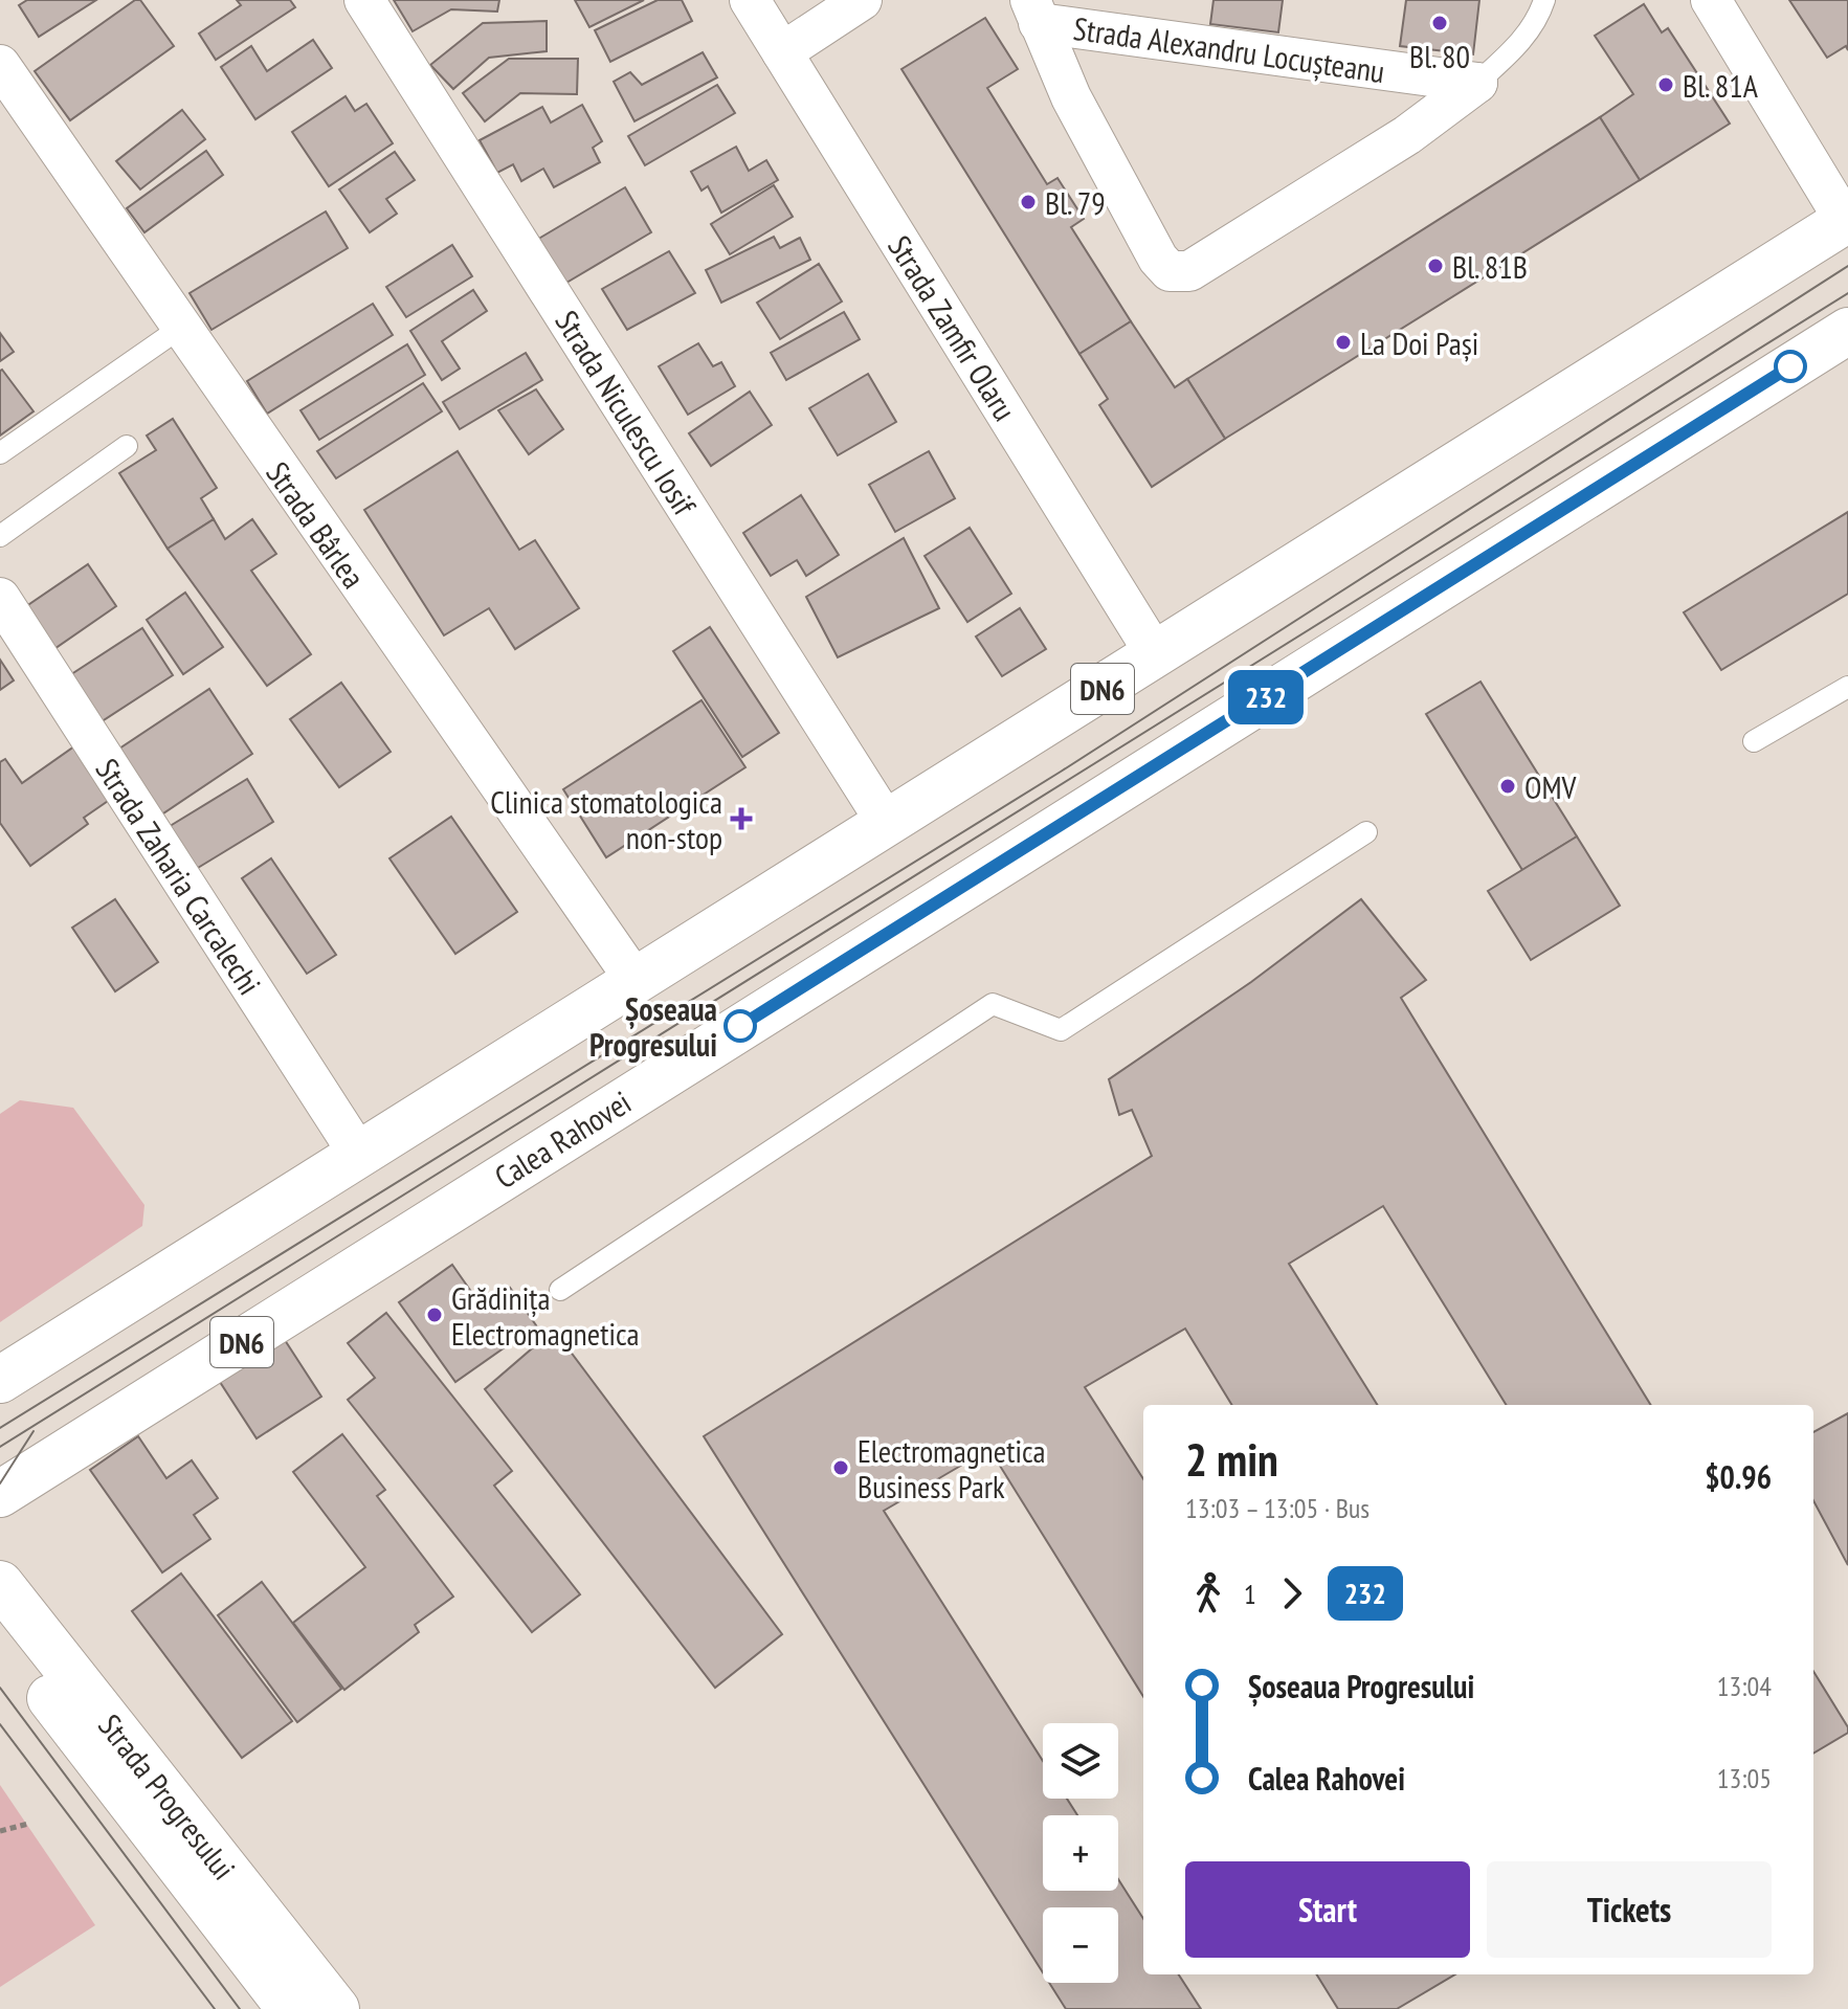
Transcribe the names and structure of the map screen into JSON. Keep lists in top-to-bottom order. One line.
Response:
{"streets":{"main road":["DN6","Calea Rahovei","Strada Progresului"],"street":["Strada Alexandru Locușteanu","Strada Zamfir Olaru","Strada Niculescu Iosif","Strada Bârlea","Strada Zaharia Carcalechi"]},"crossings":[["Strada Zamfir Olaru","DN6"],["Strada Niculescu Iosif","DN6"],["Strada Bârlea","DN6"],["DN6","Strada Zaharia Carcalechi"]],"places":{"other":["Bl. 80","Bl. 81A","Bl. 79","Bl. 81B","La Doi Pași","OMV","Șoseaua Progresului","Grădinița Electromagnetica","Electromagnetica Business Park"],"health":["Clinica stomatologica non-stop"]},"lines":["bus line 232"],"page":{"on_map":"232","heading":["2 min","13:03 – 13:05 · Bus","$0.96"],"legs":["1","232"],"list":[{"name":"Șoseaua Progresului","value":"13:04"},{"name":"Calea Rahovei","value":"13:05"}],"map_buttons":["+","−"],"buttons":["Start","Tickets"]}}
